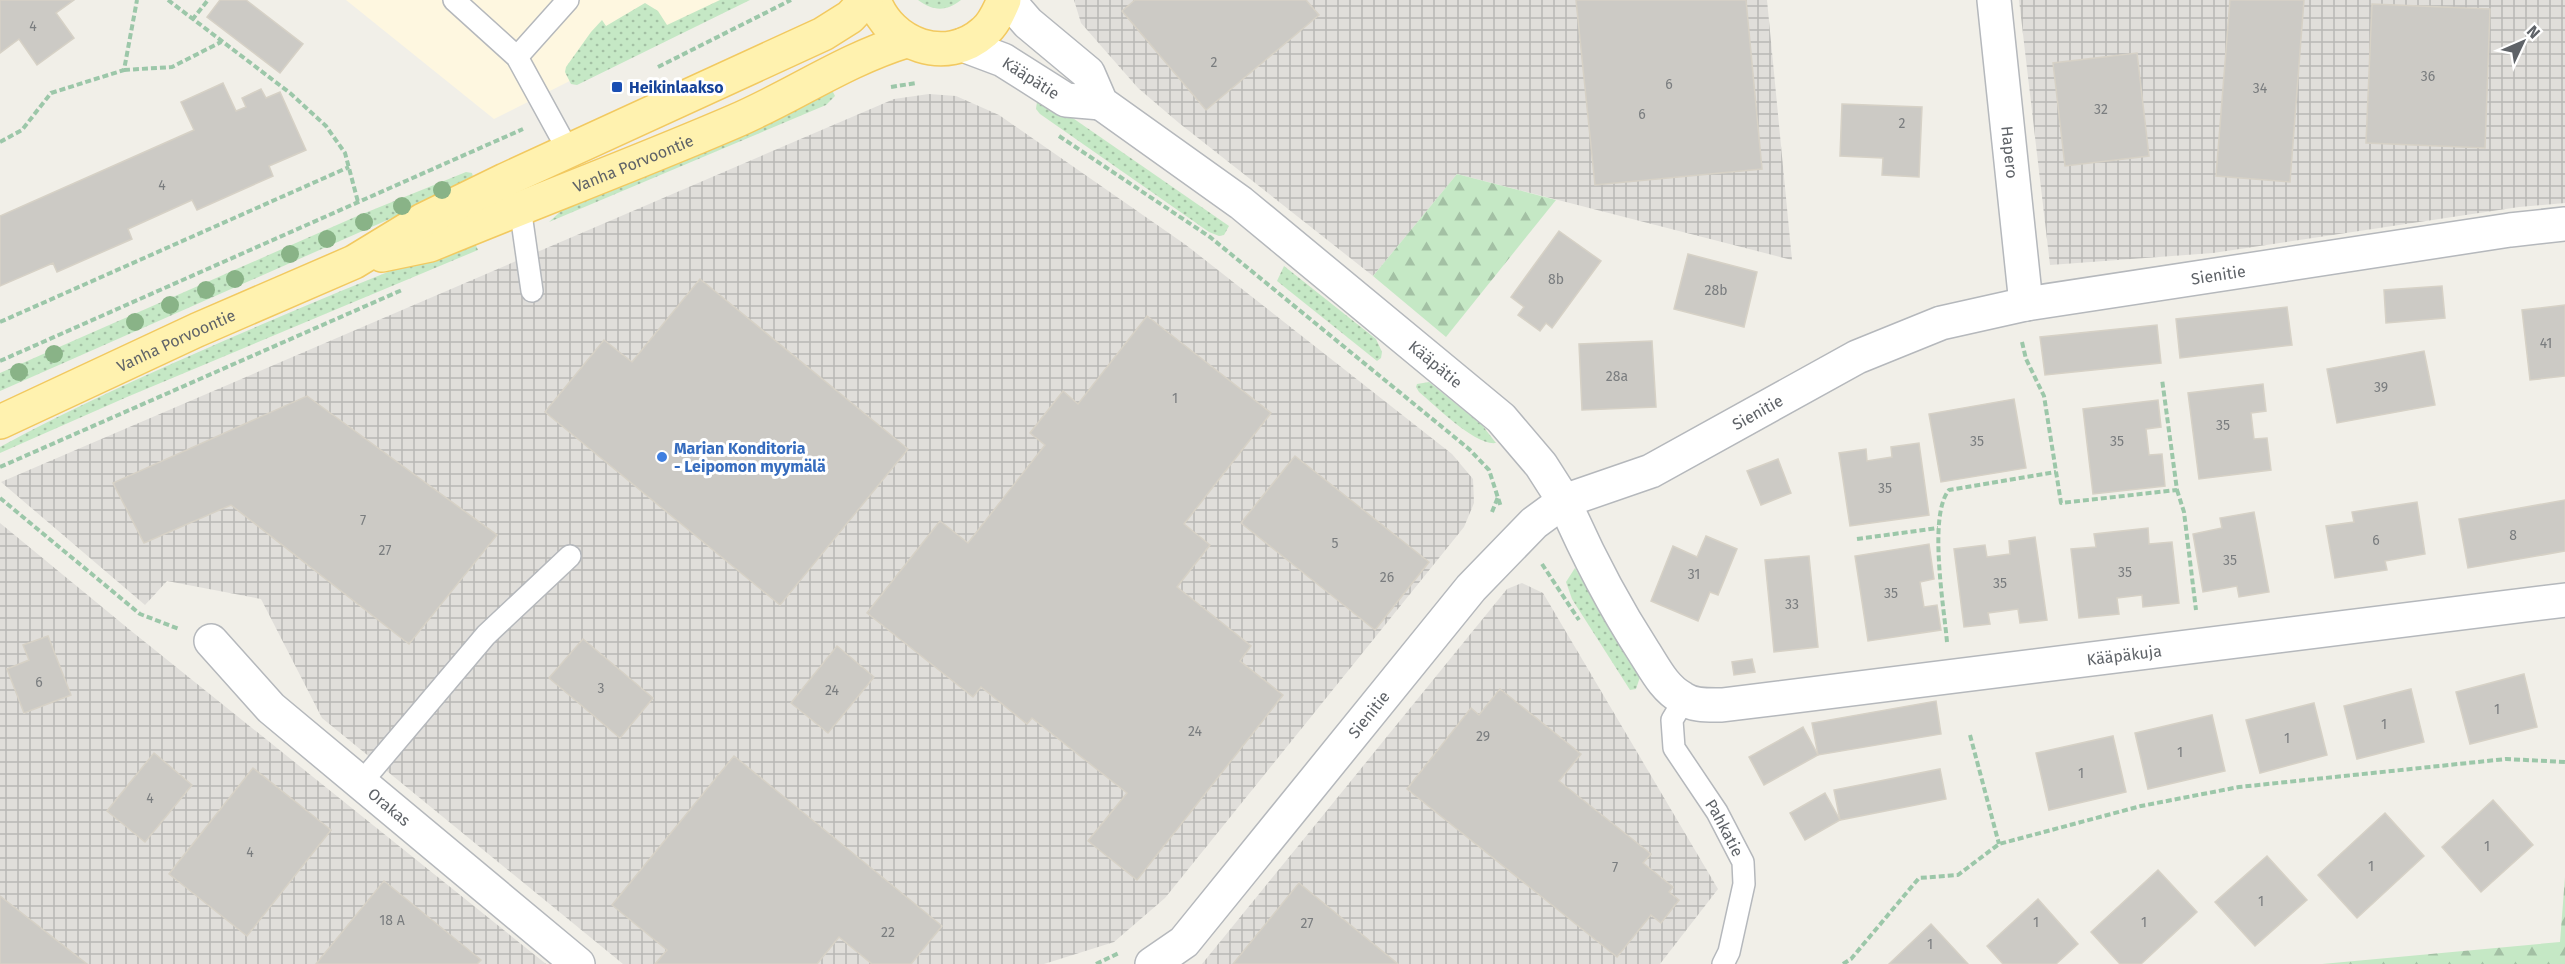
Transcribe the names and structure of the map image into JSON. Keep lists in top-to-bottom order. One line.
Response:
{"streets":{"main road":["Vanha Porvoontie"],"street":["Kääpätie","Hapero","Sienitie","Kääpäkuja","Orakas"],"lane":["Pahkatie"]},"crossings":[["Kääpätie","Sienitie"],["Kääpätie","Kääpäkuja"],["Kääpätie","Pahkatie"],["Hapero","Sienitie"],["Kääpäkuja","Pahkatie"]],"places":{"transit":["Heikinlaakso"],"other":["Marian Konditoria - Leipomon myymälä"]},"house_numbers":["4","2","36","6","34","32","6","2","4","8b","28b","41","28a","39","1","35","35","35","35","7","8","6","5","27","35","35","31","26","35","35","33","6","3","24","1","1","24","29","1","1","1","4","1","4","1","7","1","18 A","1","1","27","22","1"],"north":"top right"}
